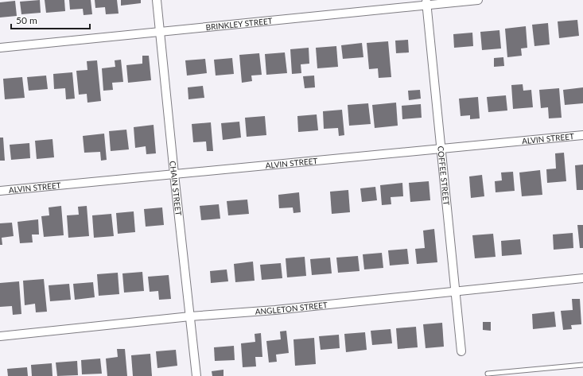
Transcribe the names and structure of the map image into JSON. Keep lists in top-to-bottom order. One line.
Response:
{"streets":{"street":["BRINKLEY STREET","ALVIN STREET","COFFEE STREET","CHAIN STREET","ANGLETON STREET"]},"crossings":[["BRINKLEY STREET","COFFEE STREET"],["BRINKLEY STREET","CHAIN STREET"],["ALVIN STREET","COFFEE STREET"],["ALVIN STREET","CHAIN STREET"],["COFFEE STREET","ANGLETON STREET"],["CHAIN STREET","ANGLETON STREET"]],"scale_bar":"50 m"}
